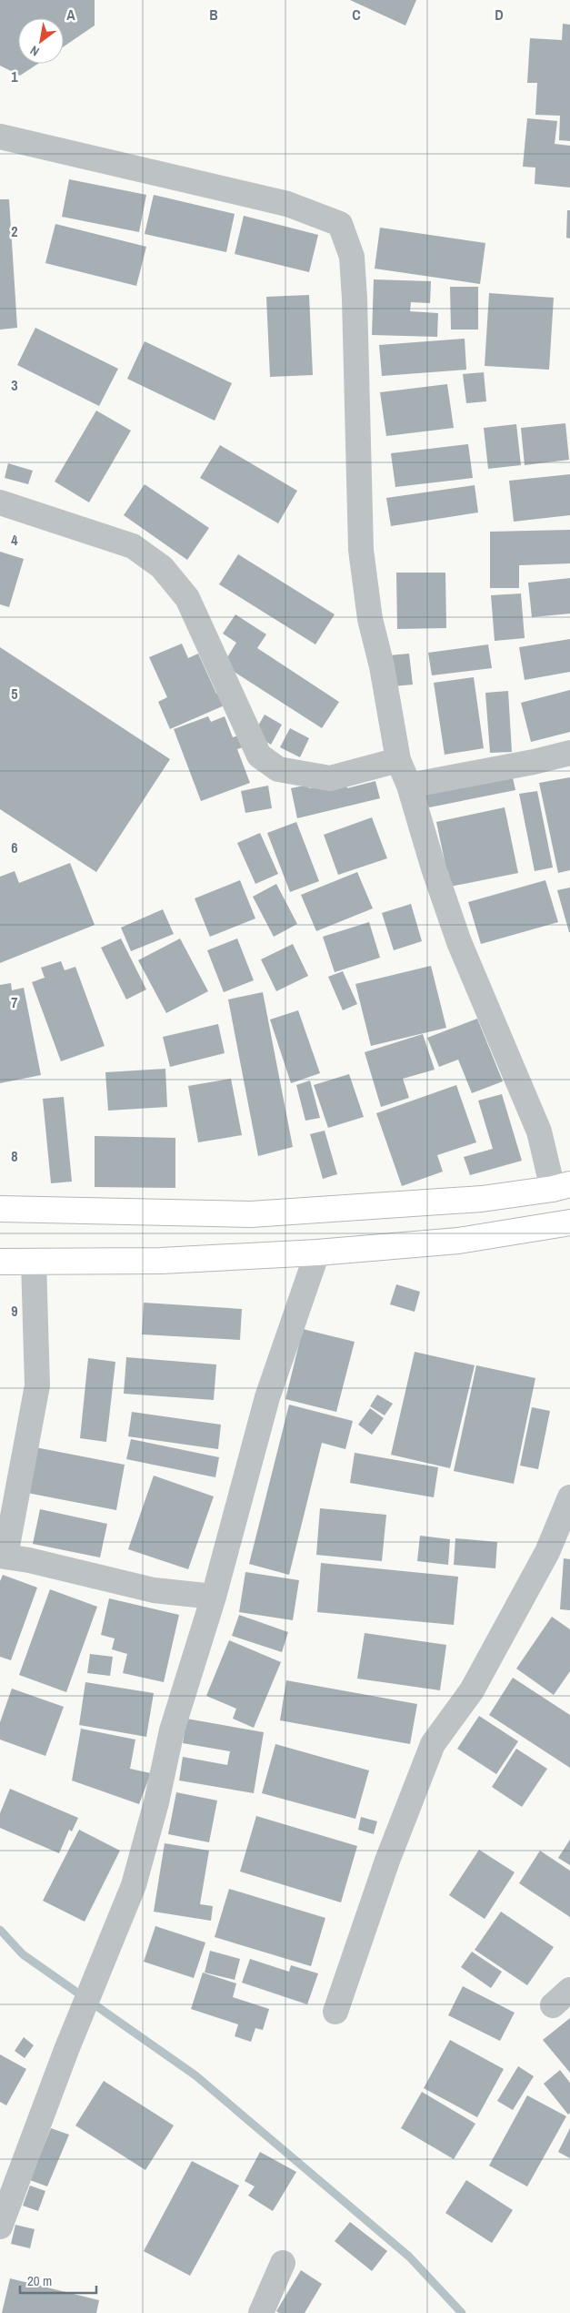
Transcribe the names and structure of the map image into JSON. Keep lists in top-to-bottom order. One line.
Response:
{"scale_bar":"20 m","north":"bottom left","grid":{"columns":["A","B","C","D"],"rows":["1","2","3","4","5","6","7","8","9"]}}
